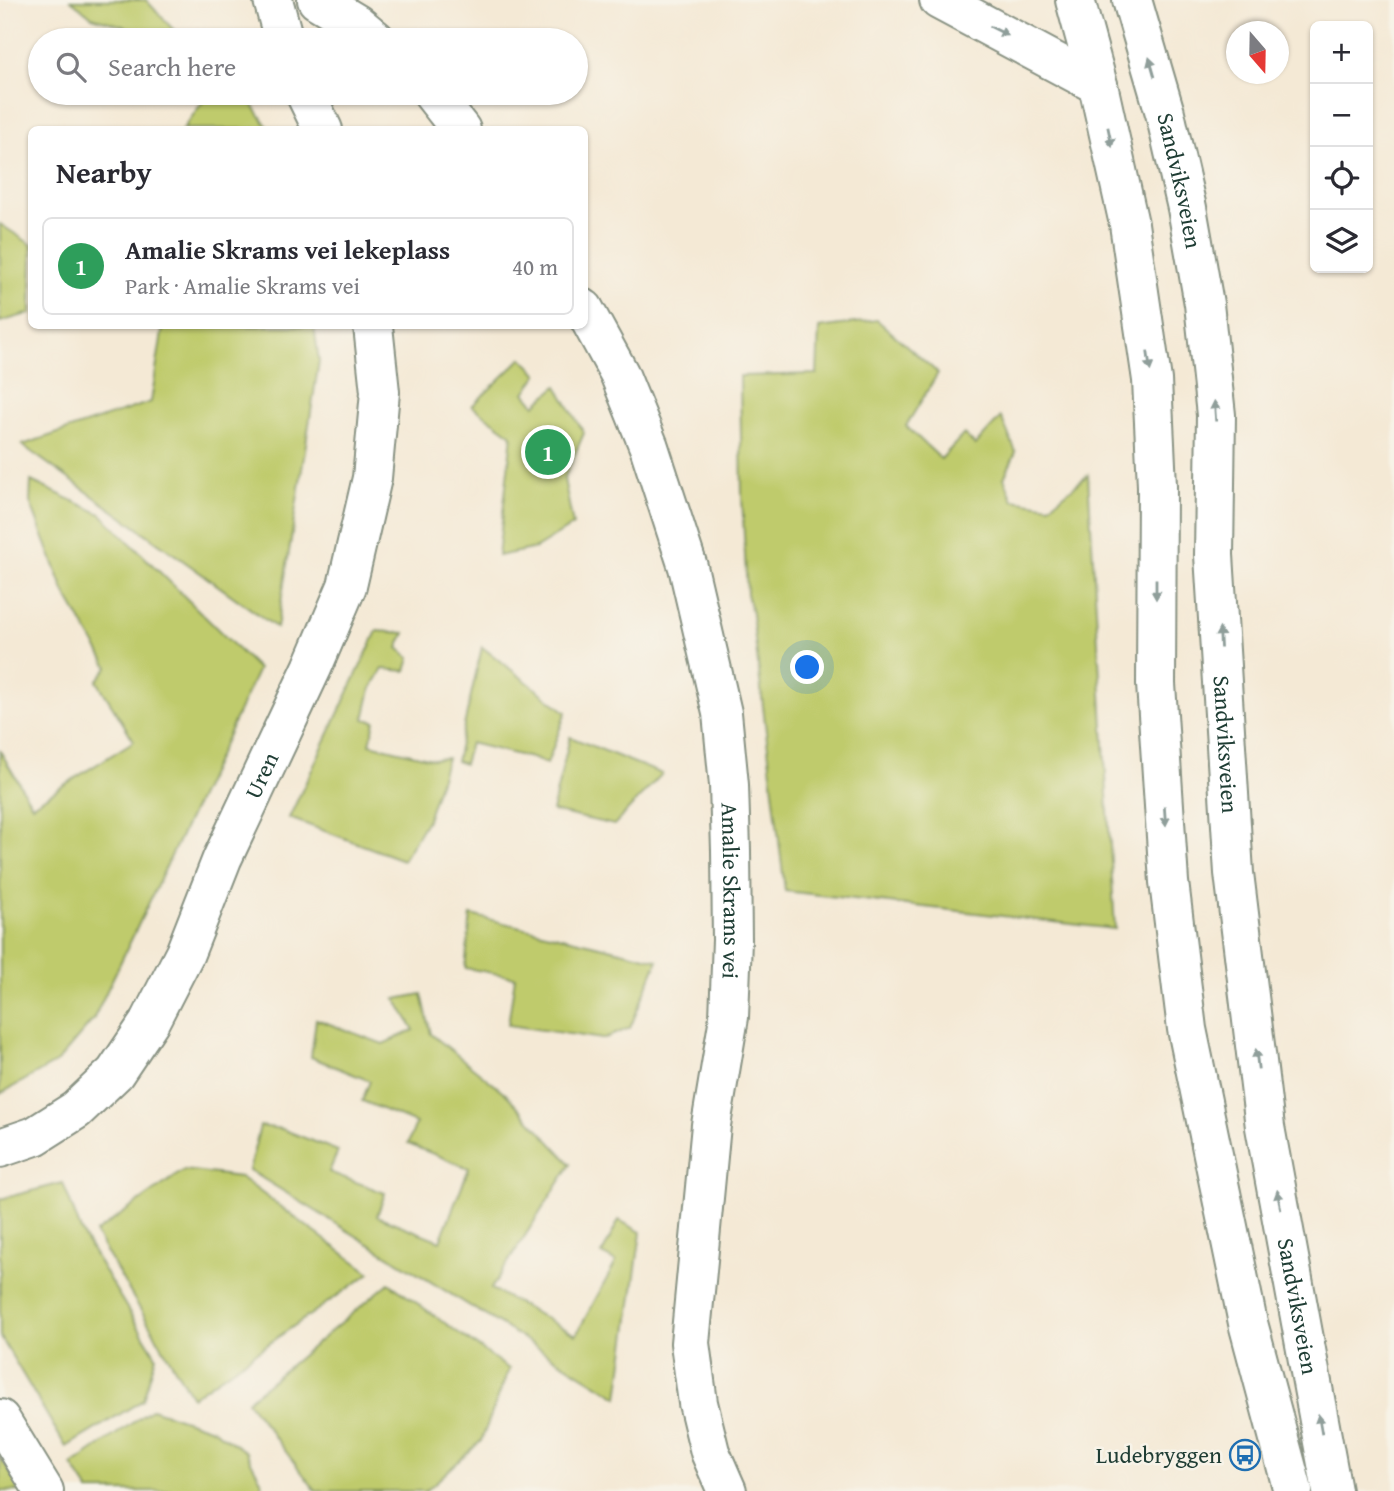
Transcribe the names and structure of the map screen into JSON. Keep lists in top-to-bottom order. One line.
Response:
{"streets":{"main road":["Sandviksveien","Uren","Amalie Skrams vei"]},"places":{"bus stop":["Ludebryggen"]},"north":"bottom","page":{"map_buttons":["+","−"],"search":"Search here","heading":"Nearby","list":[{"mark":"1","name":"Amalie Skrams vei lekeplass","note":"Park · Amalie Skrams vei","value":"40 m"}],"pins":"1"}}
